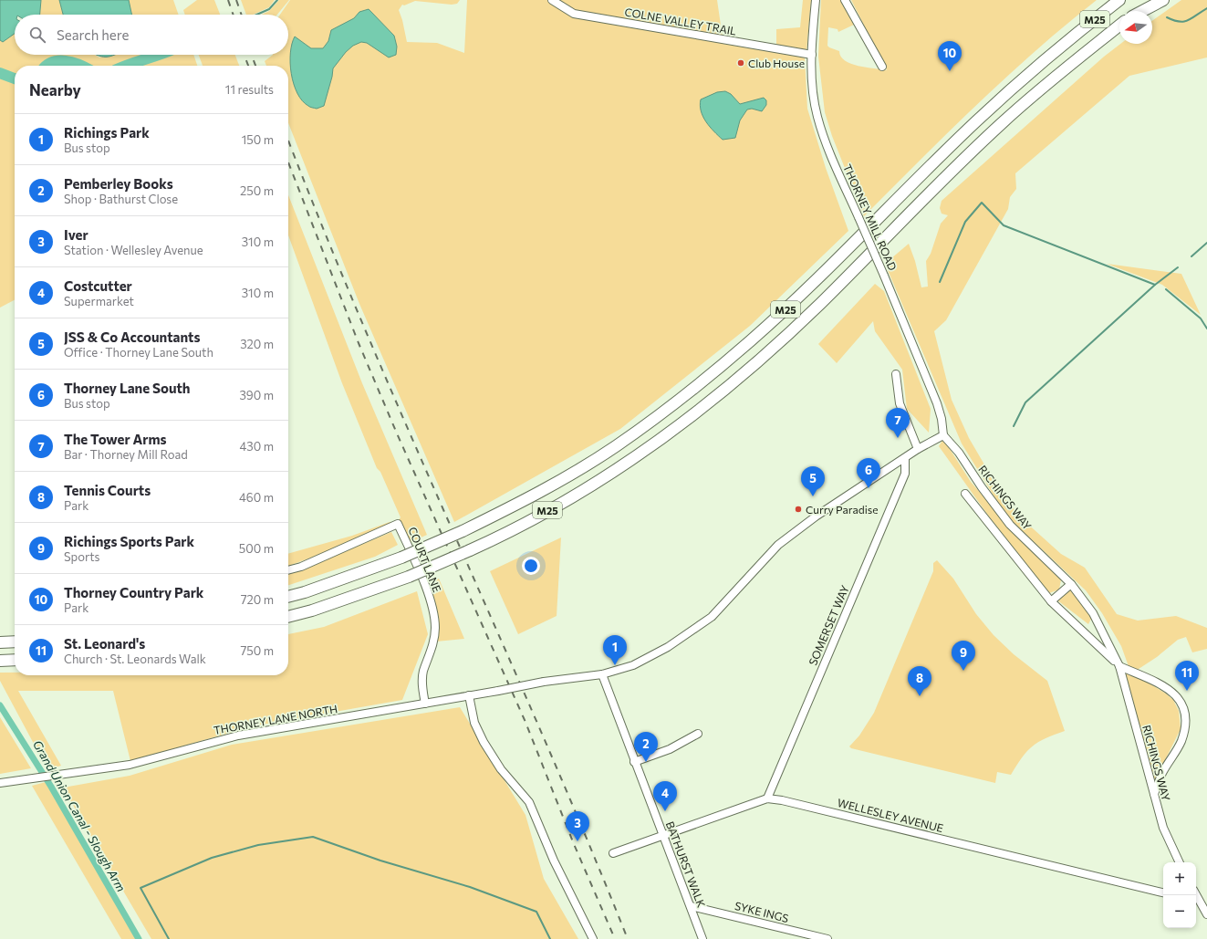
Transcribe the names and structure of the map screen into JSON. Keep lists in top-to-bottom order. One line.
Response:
{"streets":{"highway":["M25"],"street":["COLNE VALLEY TRAIL","THORNEY MILL ROAD","RICHINGS WAY","COURT LANE","SOMERSET WAY","THORNEY LANE NORTH","WELLESLEY AVENUE","BATHURST WALK","SYKE INGS"]},"crossings":[["COLNE VALLEY TRAIL","THORNEY MILL ROAD"],["THORNEY MILL ROAD","RICHINGS WAY"],["THORNEY MILL ROAD","THORNEY LANE NORTH"],["RICHINGS WAY","THORNEY LANE NORTH"],["COURT LANE","THORNEY LANE NORTH"],["SOMERSET WAY","THORNEY LANE NORTH"],["SOMERSET WAY","WELLESLEY AVENUE"],["THORNEY LANE NORTH","BATHURST WALK"],["WELLESLEY AVENUE","BATHURST WALK"],["BATHURST WALK","SYKE INGS"]],"water":["Grand Union Canal - Slough Arm"],"places":["Club House","Curry Paradise"],"north":"left","page":{"search":"Search here","pins":["10","7","6","5","1","9","11","8","2","4","3"],"heading":["Nearby","11 results"],"list":[{"mark":"1","name":"Richings Park","note":"Bus stop","value":"150 m"},{"mark":"2","name":"Pemberley Books","note":"Shop · Bathurst Close","value":"250 m"},{"mark":"3","name":"Iver","note":"Station · Wellesley Avenue","value":"310 m"},{"mark":"4","name":"Costcutter","note":"Supermarket","value":"310 m"},{"mark":"5","name":"JSS & Co Accountants","note":"Office · Thorney Lane South","value":"320 m"},{"mark":"6","name":"Thorney Lane South","note":"Bus stop","value":"390 m"},{"mark":"7","name":"The Tower Arms","note":"Bar · Thorney Mill Road","value":"430 m"},{"mark":"8","name":"Tennis Courts","note":"Park","value":"460 m"},{"mark":"9","name":"Richings Sports Park","note":"Sports","value":"500 m"},{"mark":"10","name":"Thorney Country Park","note":"Park","value":"720 m"},{"mark":"11","name":"St. Leonard's","note":"Church · St. Leonards Walk","value":"750 m"}],"map_buttons":["+","−"]}}
